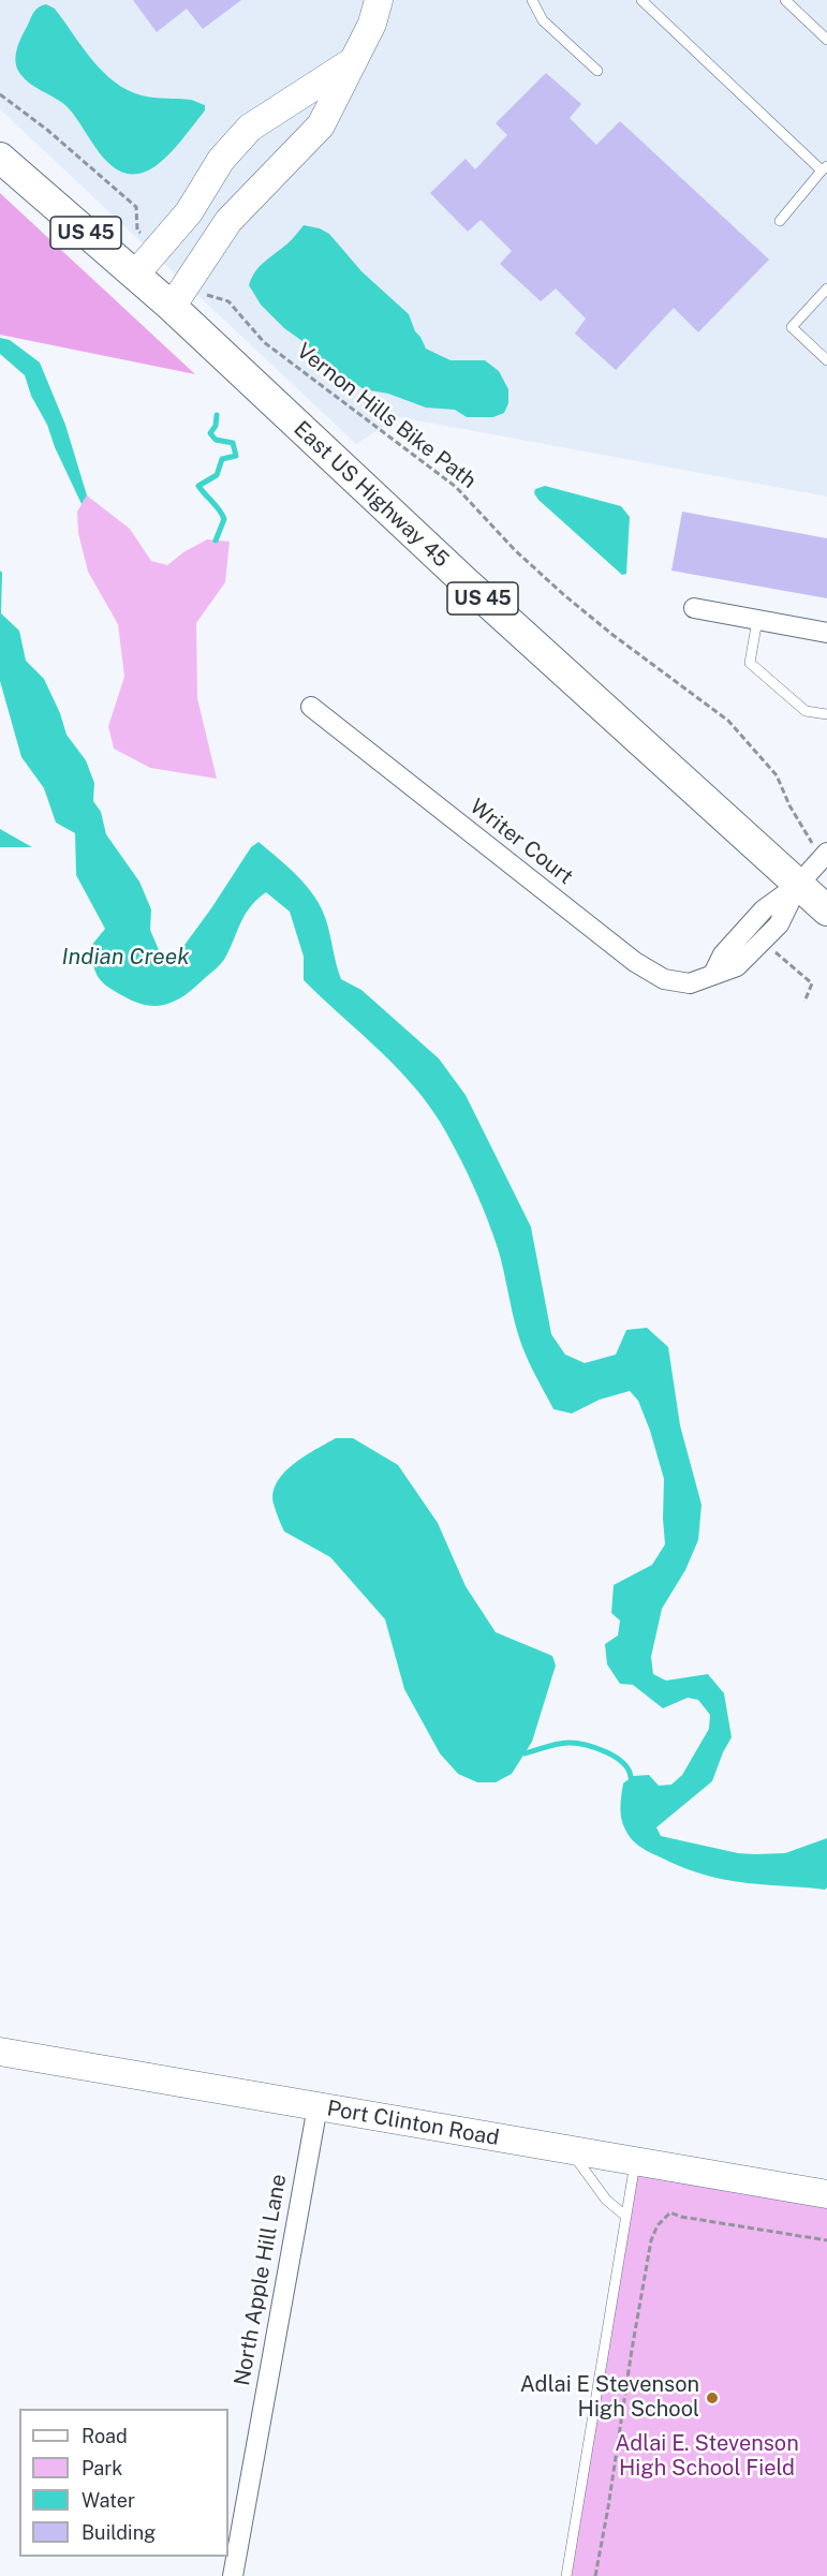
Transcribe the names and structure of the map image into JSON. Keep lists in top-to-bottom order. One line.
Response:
{"streets":{"main road":["US 45","East US Highway 45"],"street":["Writer Court","Port Clinton Road","North Apple Hill Lane"],"path":["Vernon Hills Bike Path"]},"crossings":[["Vernon Hills Bike Path","Writer Court"],["East US Highway 45","Writer Court"],["Port Clinton Road","North Apple Hill Lane"]],"water":["Indian Creek"],"parks":["Adlai E. Stevenson High School Field"],"places":["Adlai E Stevenson High School"],"legend":["Road","Park","Water","Building"]}
